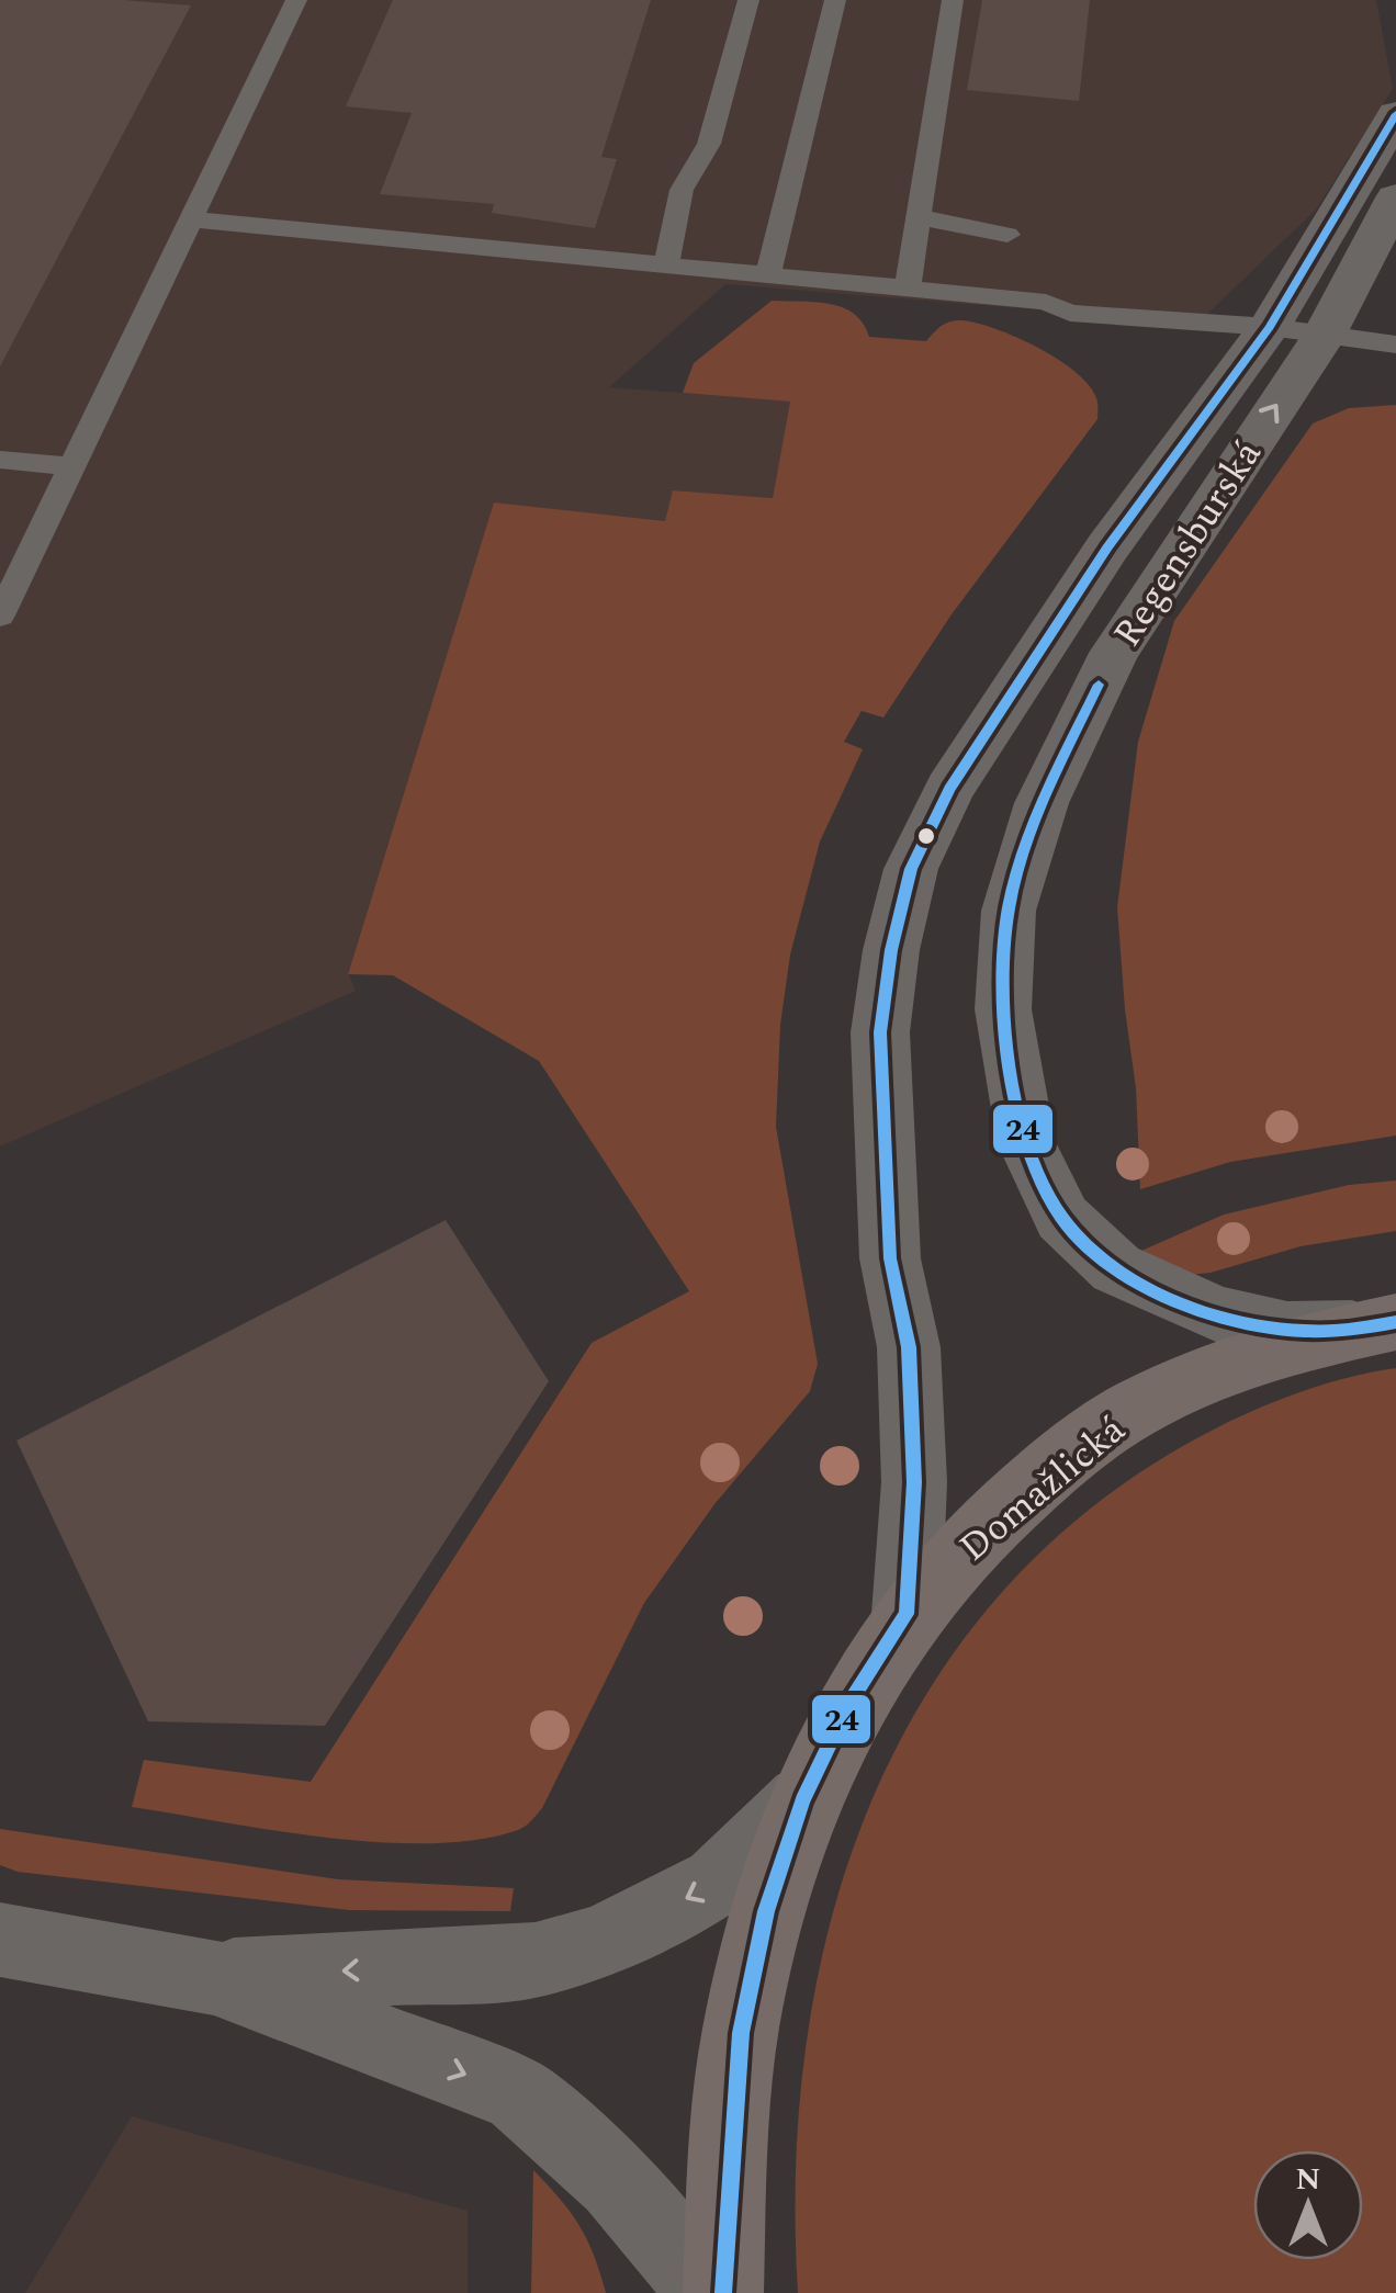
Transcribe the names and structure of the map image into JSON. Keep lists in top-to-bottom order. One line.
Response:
{"streets":{"main road":["Regensburská","Domažlická"]},"crossings":[["Regensburská","Domažlická"]],"lines":["transit line 24"],"north":"top"}
